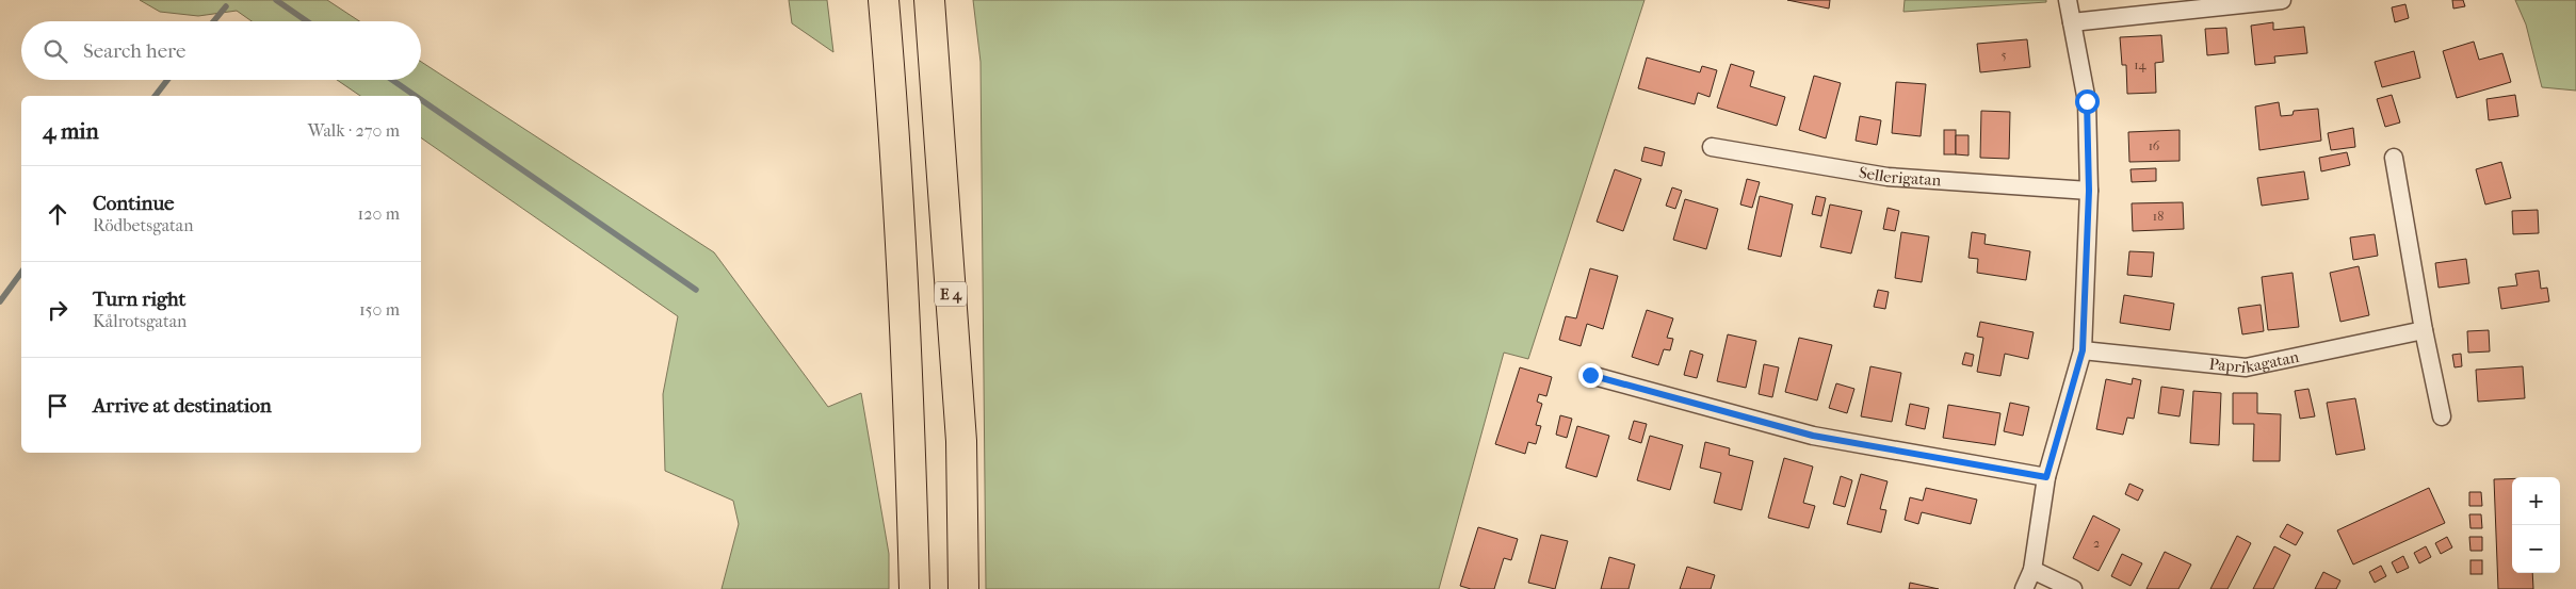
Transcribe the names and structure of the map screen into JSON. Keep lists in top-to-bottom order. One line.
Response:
{"streets":{"highway":["E 4"],"street":["Sellerigatan","Paprikagatan"]},"house_numbers":["5","14","16","18","2"],"page":{"search":"Search here","heading":["4 min","Walk · 270 m"],"list":[["Continue","Rödbetsgatan","120 m"],["Turn right","Kålrotsgatan","150 m"],"Arrive at destination"],"map_buttons":["+","−"]}}
